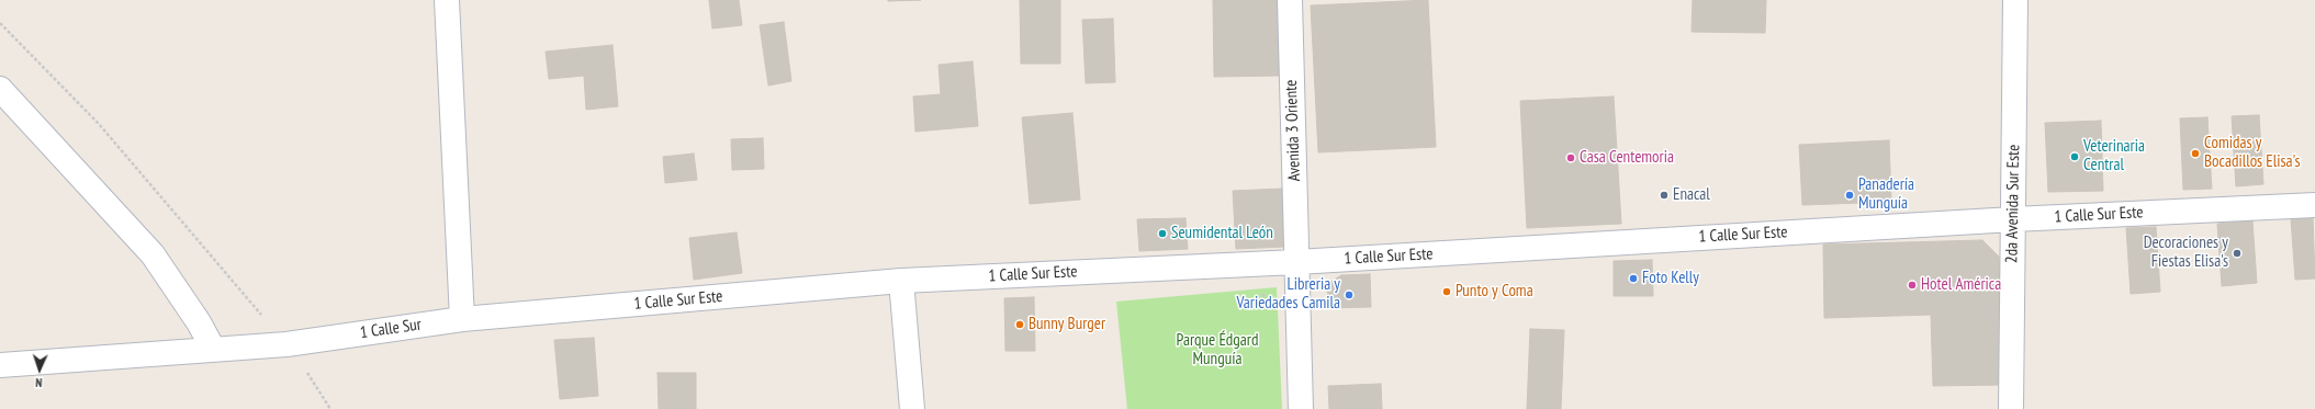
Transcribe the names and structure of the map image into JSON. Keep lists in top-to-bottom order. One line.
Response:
{"streets":{"street":["Avenida 3 Oriente","2da Avenida Sur Este","1 Calle Sur Este","1 Calle Sur"]},"crossings":[["Avenida 3 Oriente","1 Calle Sur Este"],["2da Avenida Sur Este","1 Calle Sur Este"],["1 Calle Sur Este","1 Calle Sur"]],"parks":["Parque Édgard Munguía"],"places":["Comidas y Bocadillos Elisa's","Veterinaria Central","Casa Centemoria","Enacal","Panadería Munguía","Seumidental León","Decoraciones y Fiestas Elisa's","Foto Kelly","Hotel América","Punto y Coma","Libreria y Variedades Camila","Bunny Burger"],"north":"bottom"}
